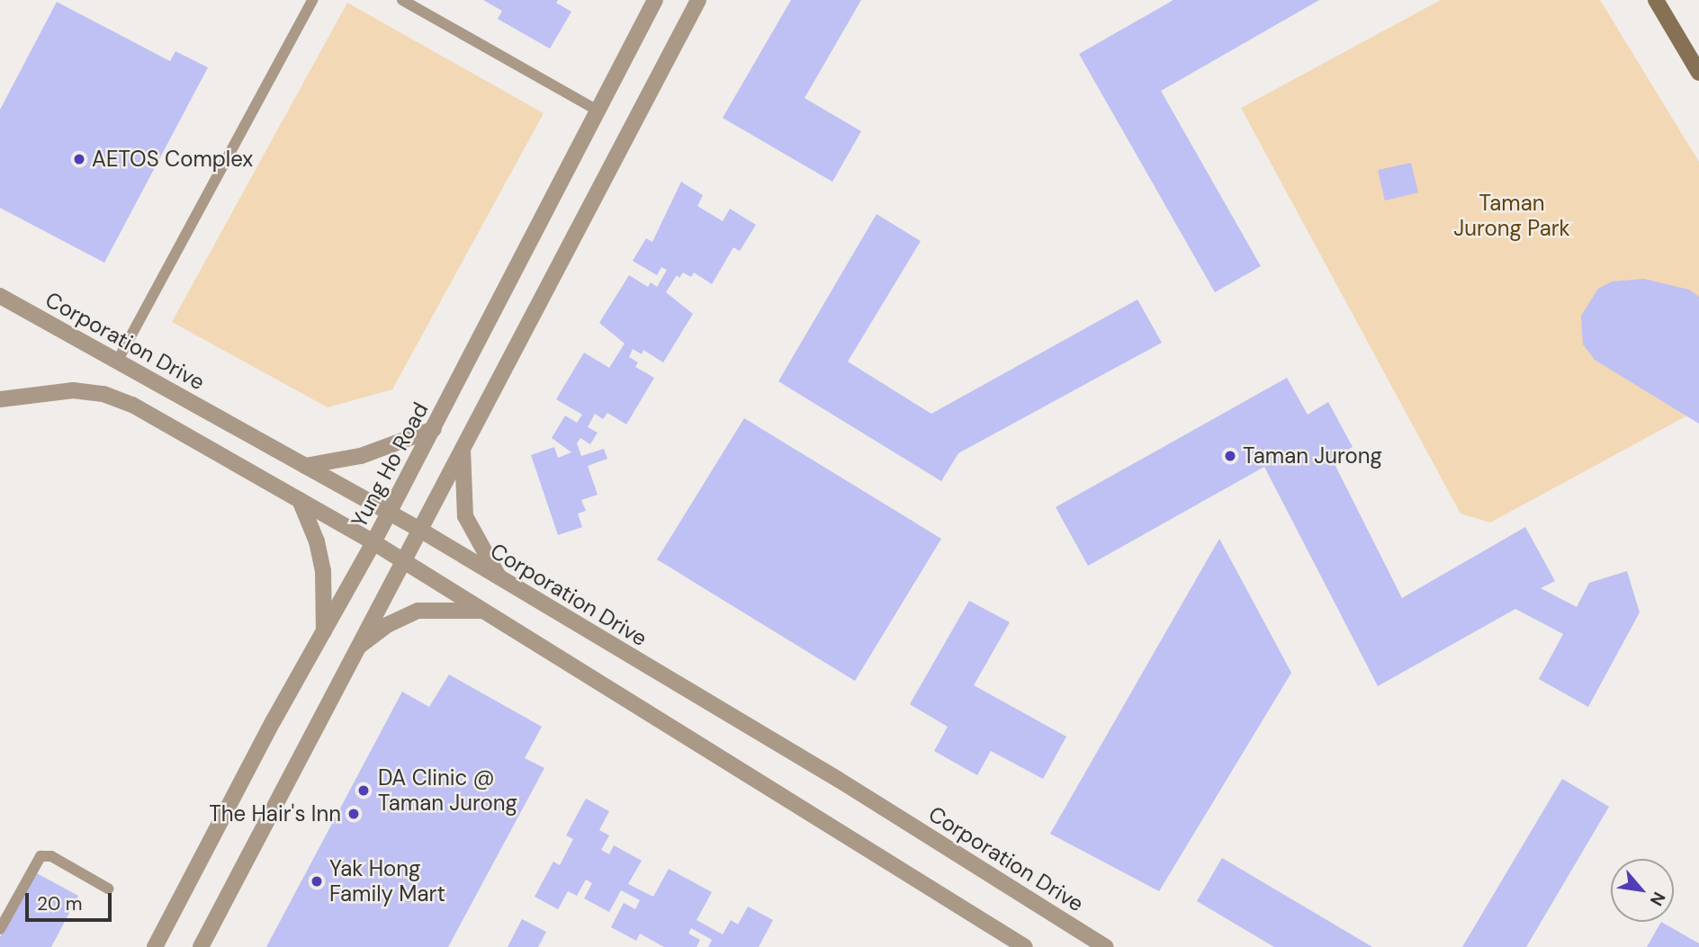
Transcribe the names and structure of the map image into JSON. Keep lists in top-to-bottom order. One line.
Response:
{"streets":{"street":["Corporation Drive","Yung Ho Road"]},"crossings":[["Corporation Drive","Yung Ho Road"]],"parks":["Taman Jurong Park"],"places":["AETOS Complex","Taman Jurong","DA Clinic @ Taman Jurong","The Hair's Inn","Yak Hong Family Mart"],"scale_bar":"20 m","north":"bottom right"}
